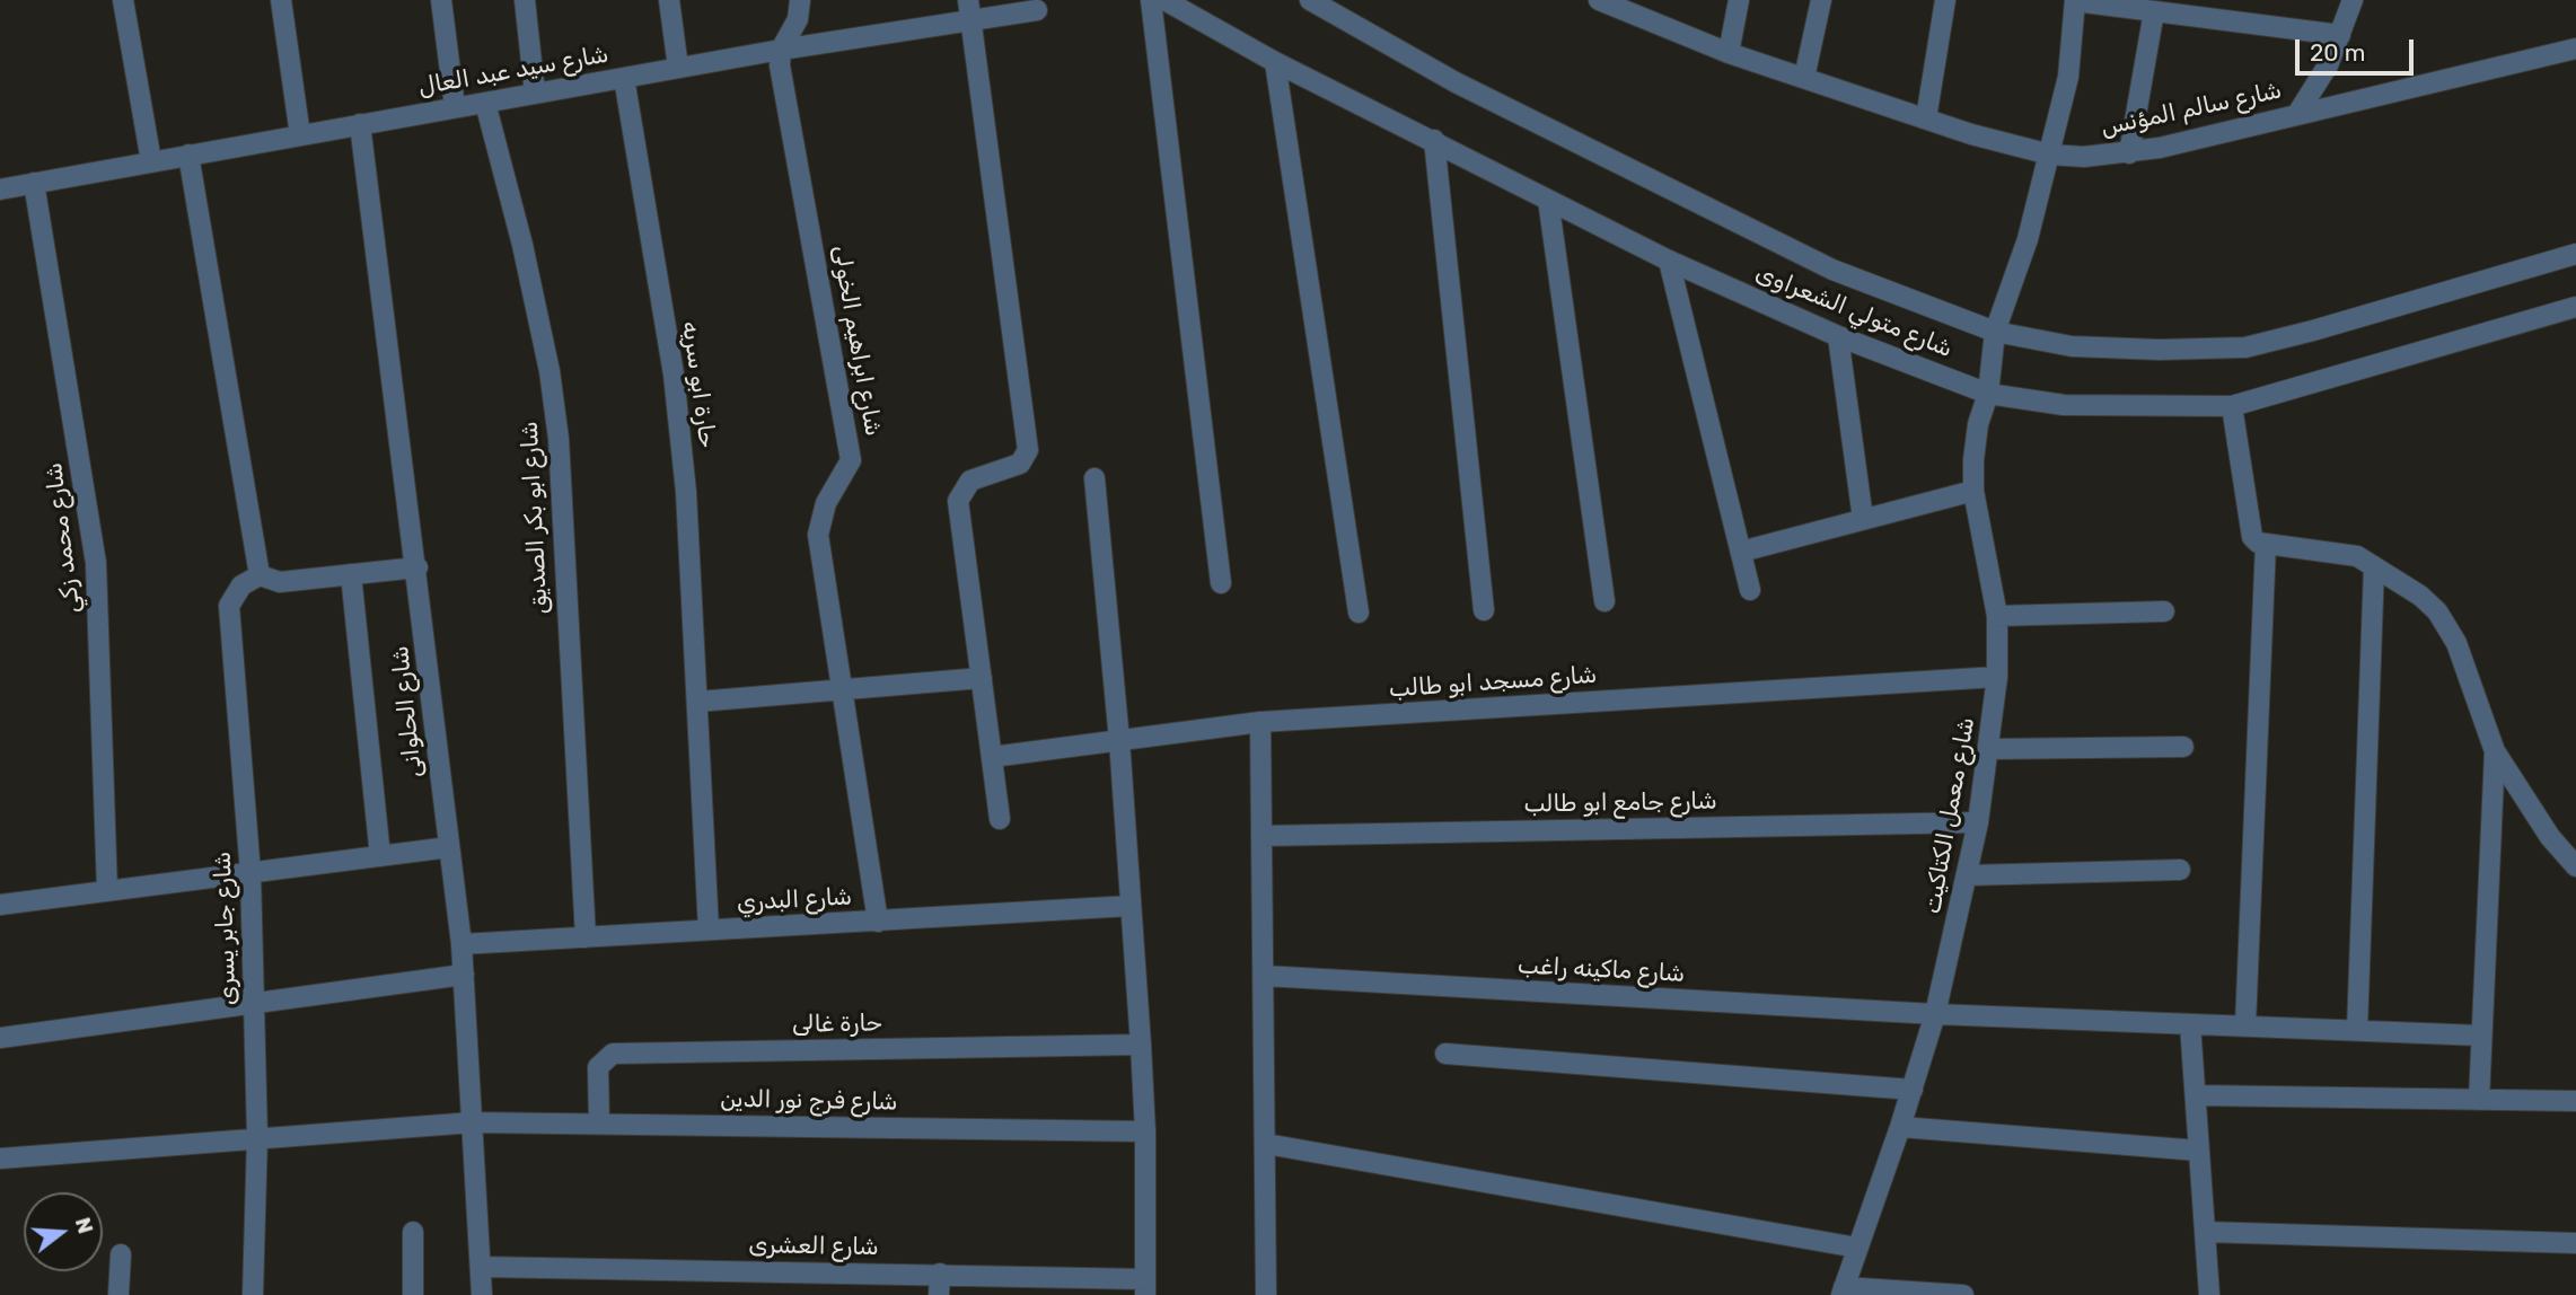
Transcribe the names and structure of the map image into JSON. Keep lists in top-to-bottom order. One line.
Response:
{"streets":{"street":["شارع سيد عبد العال","شارع سالم المؤنس","شارع متولي الشعراوى","شارع ابراهيم الخولى","حارة ابو سريه","شارع ابو بكر الصديق","شارع محمد زكي","شارع مسجد ابو طالب","شارع الحلوانى","شارع جامع ابو طالب","شارع معمل الكتاكيت","شارع البدري","شارع جابر يسرى","شارع ماكينه راغب","حارة غالى","شارع فرج نور الدين","شارع العشرى"]},"crossings":[["شارع سيد عبد العال","شارع ابراهيم الخولى"],["شارع سيد عبد العال","حارة ابو سريه"],["شارع سيد عبد العال","شارع ابو بكر الصديق"],["شارع سيد عبد العال","شارع محمد زكي"],["شارع سيد عبد العال","شارع الحلوانى"],["شارع سالم المؤنس","شارع معمل الكتاكيت"],["شارع متولي الشعراوى","شارع معمل الكتاكيت"],["شارع ابراهيم الخولى","شارع البدري"],["حارة ابو سريه","شارع البدري"],["شارع ابو بكر الصديق","شارع البدري"],["شارع مسجد ابو طالب","شارع معمل الكتاكيت"],["شارع الحلوانى","شارع البدري"],["شارع الحلوانى","شارع فرج نور الدين"],["شارع الحلوانى","شارع العشرى"],["شارع جامع ابو طالب","شارع معمل الكتاكيت"],["شارع معمل الكتاكيت","شارع ماكينه راغب"],["شارع جابر يسرى","شارع فرج نور الدين"],["حارة غالى","شارع فرج نور الدين"]],"scale_bar":"20 m","north":"right"}
